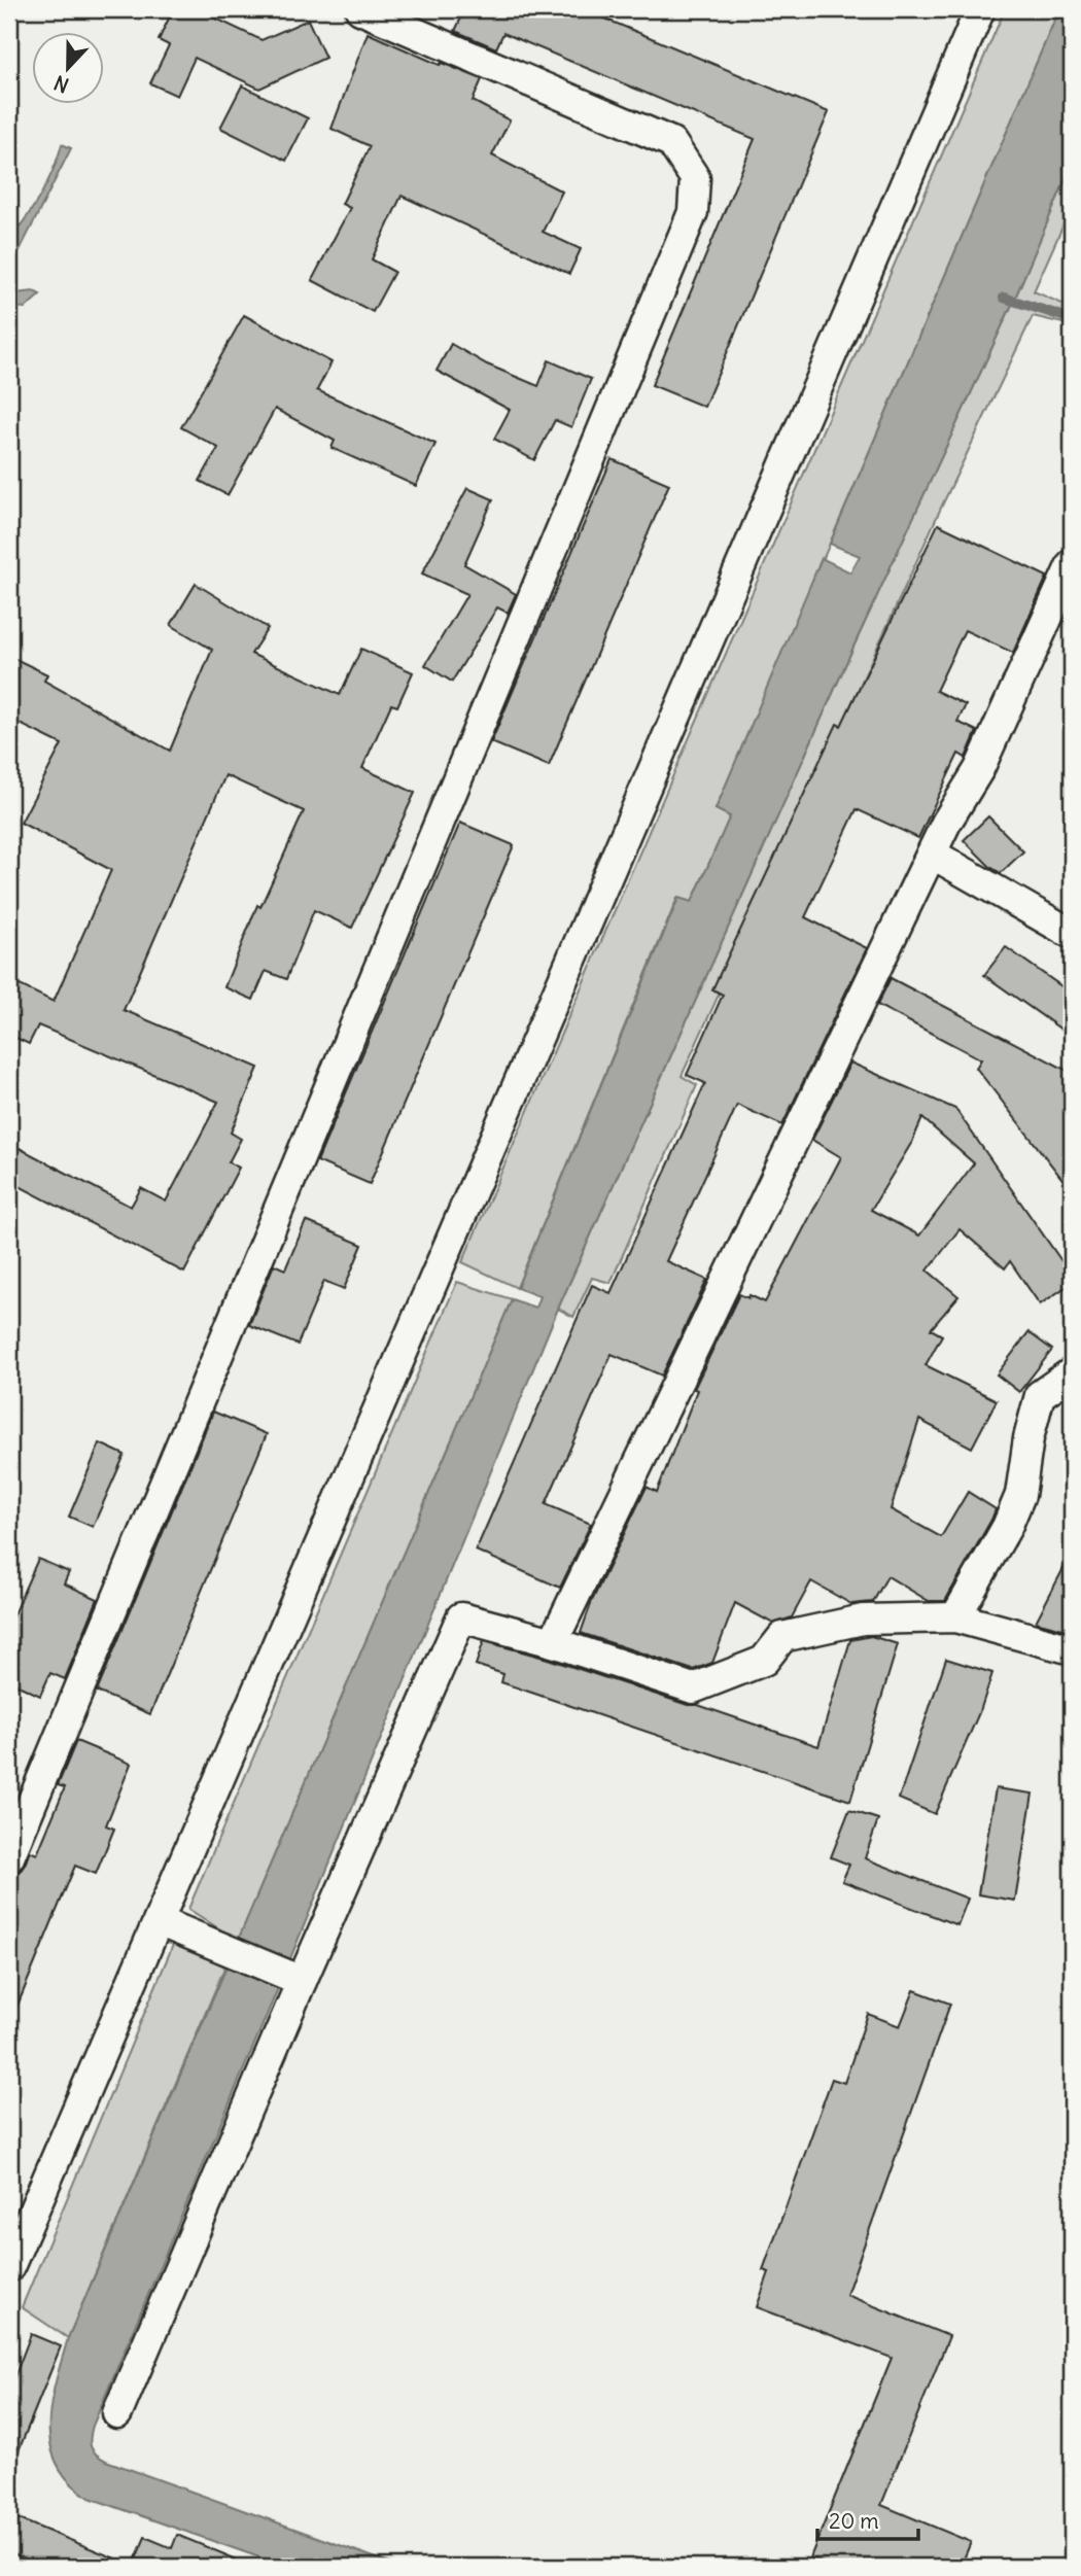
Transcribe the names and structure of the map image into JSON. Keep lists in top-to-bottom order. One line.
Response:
{"scale_bar":"20 m","north":"bottom"}
